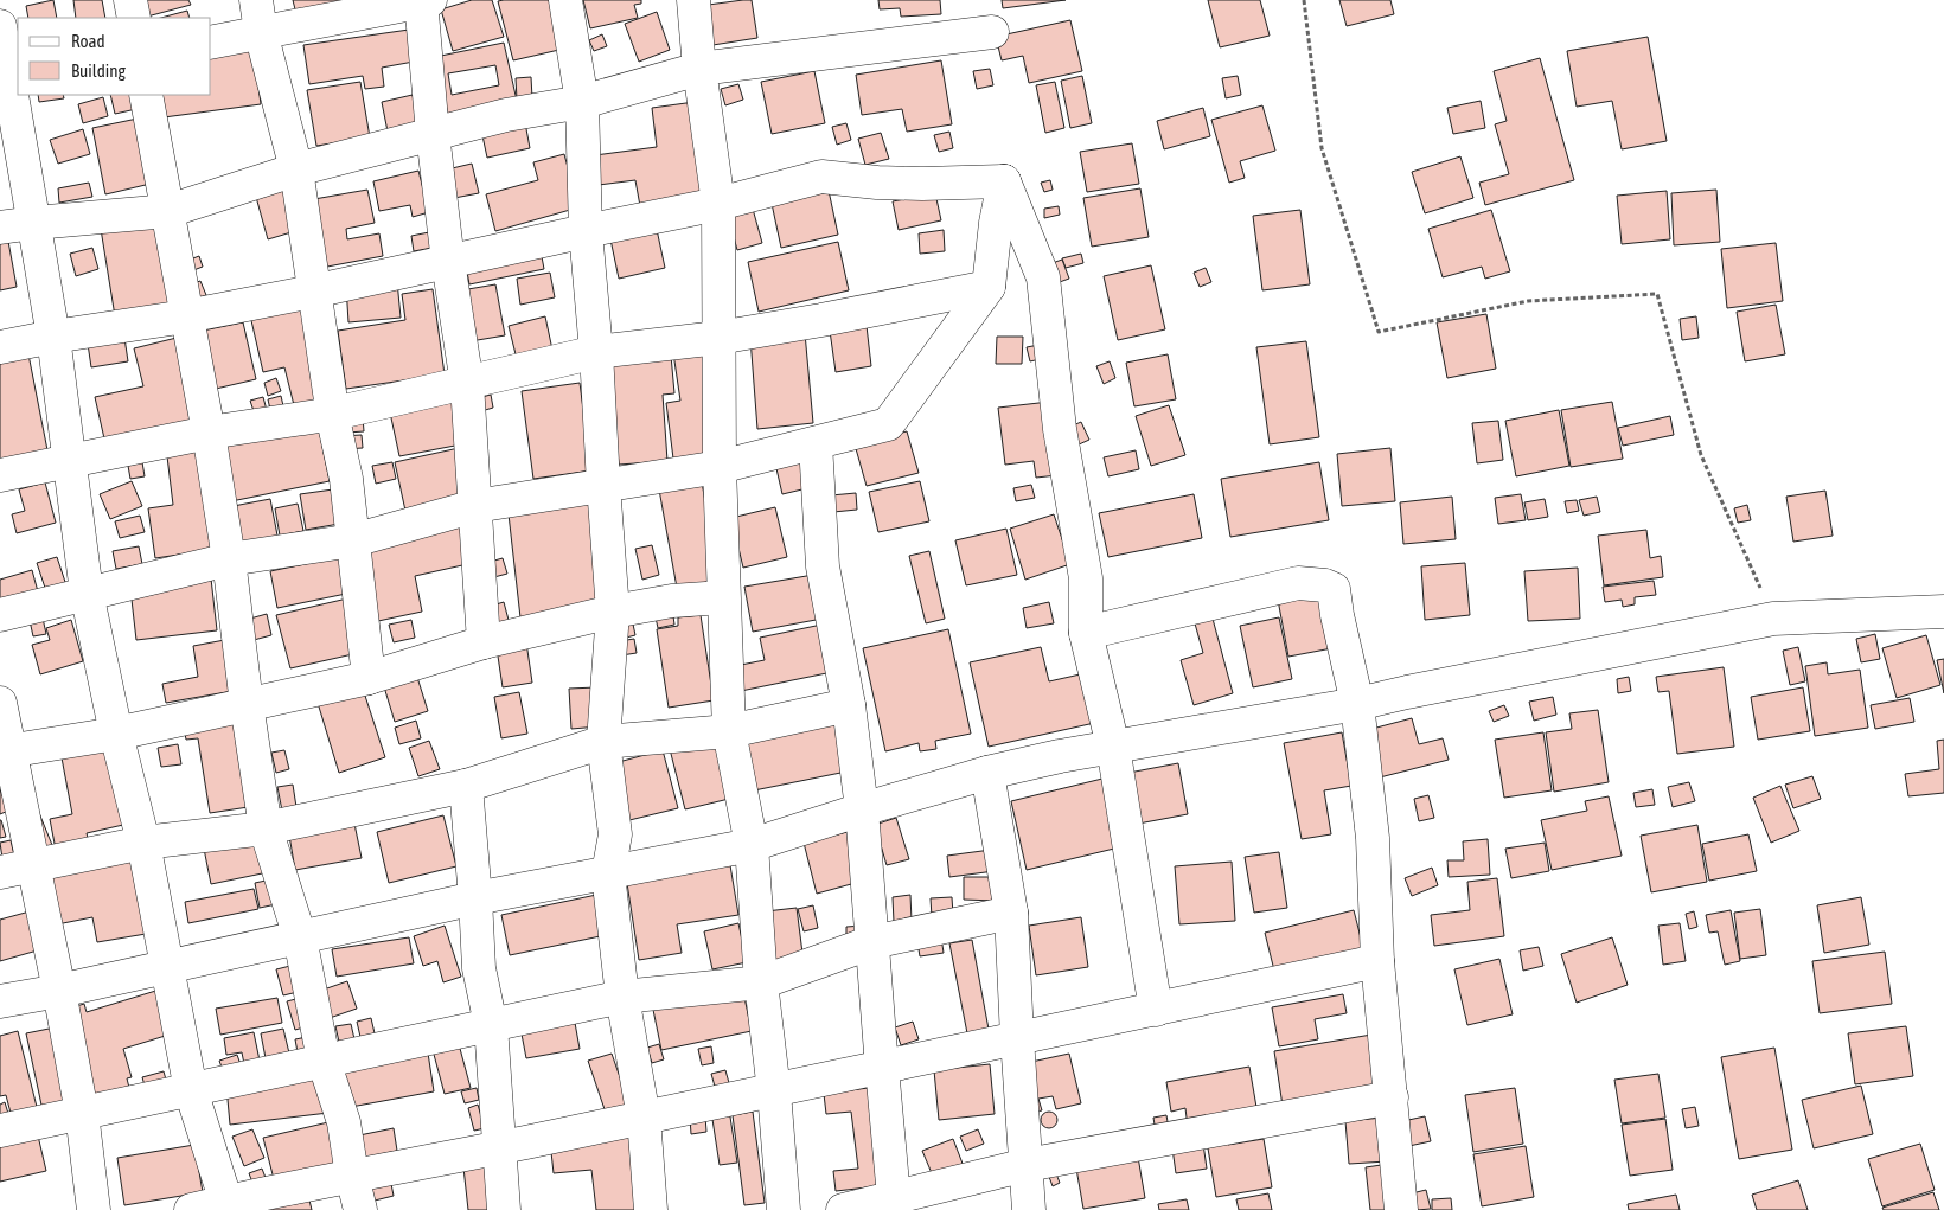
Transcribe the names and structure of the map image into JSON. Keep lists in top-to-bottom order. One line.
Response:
{"legend":["Road","Building"]}
